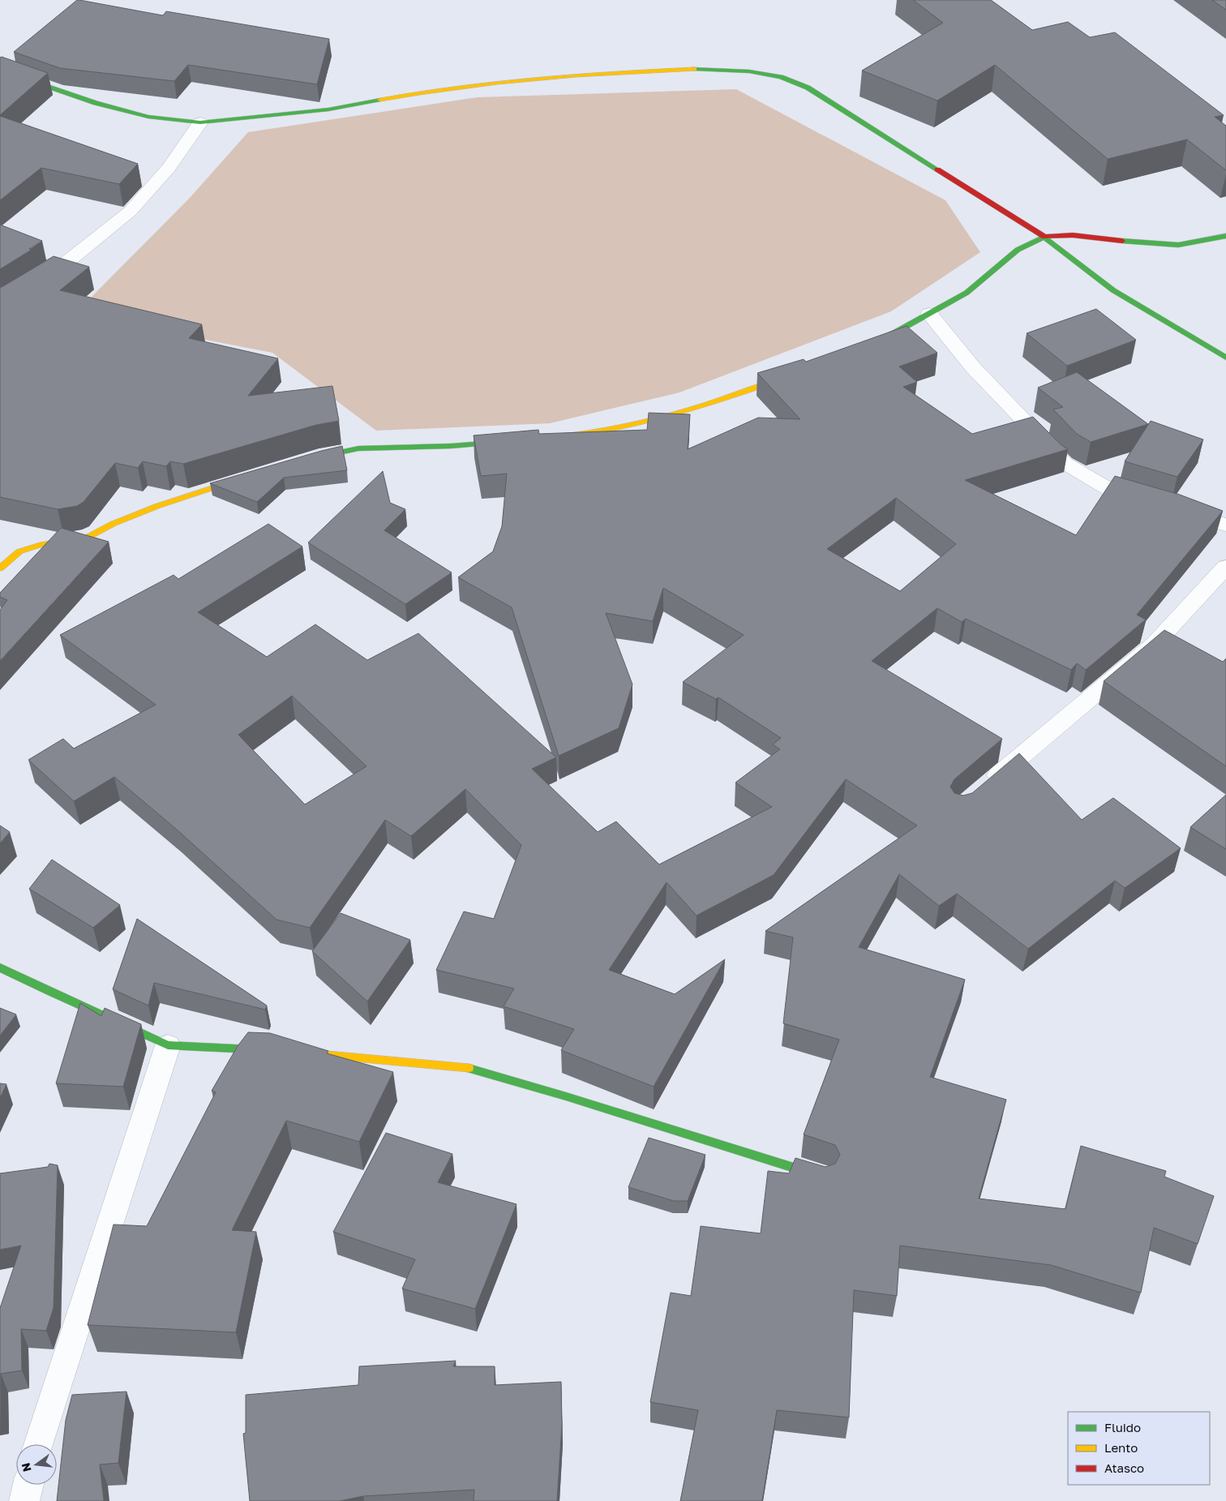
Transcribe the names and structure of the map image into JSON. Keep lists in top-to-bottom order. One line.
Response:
{"legend":["Fluido","Lento","Atasco"],"north":"left"}
